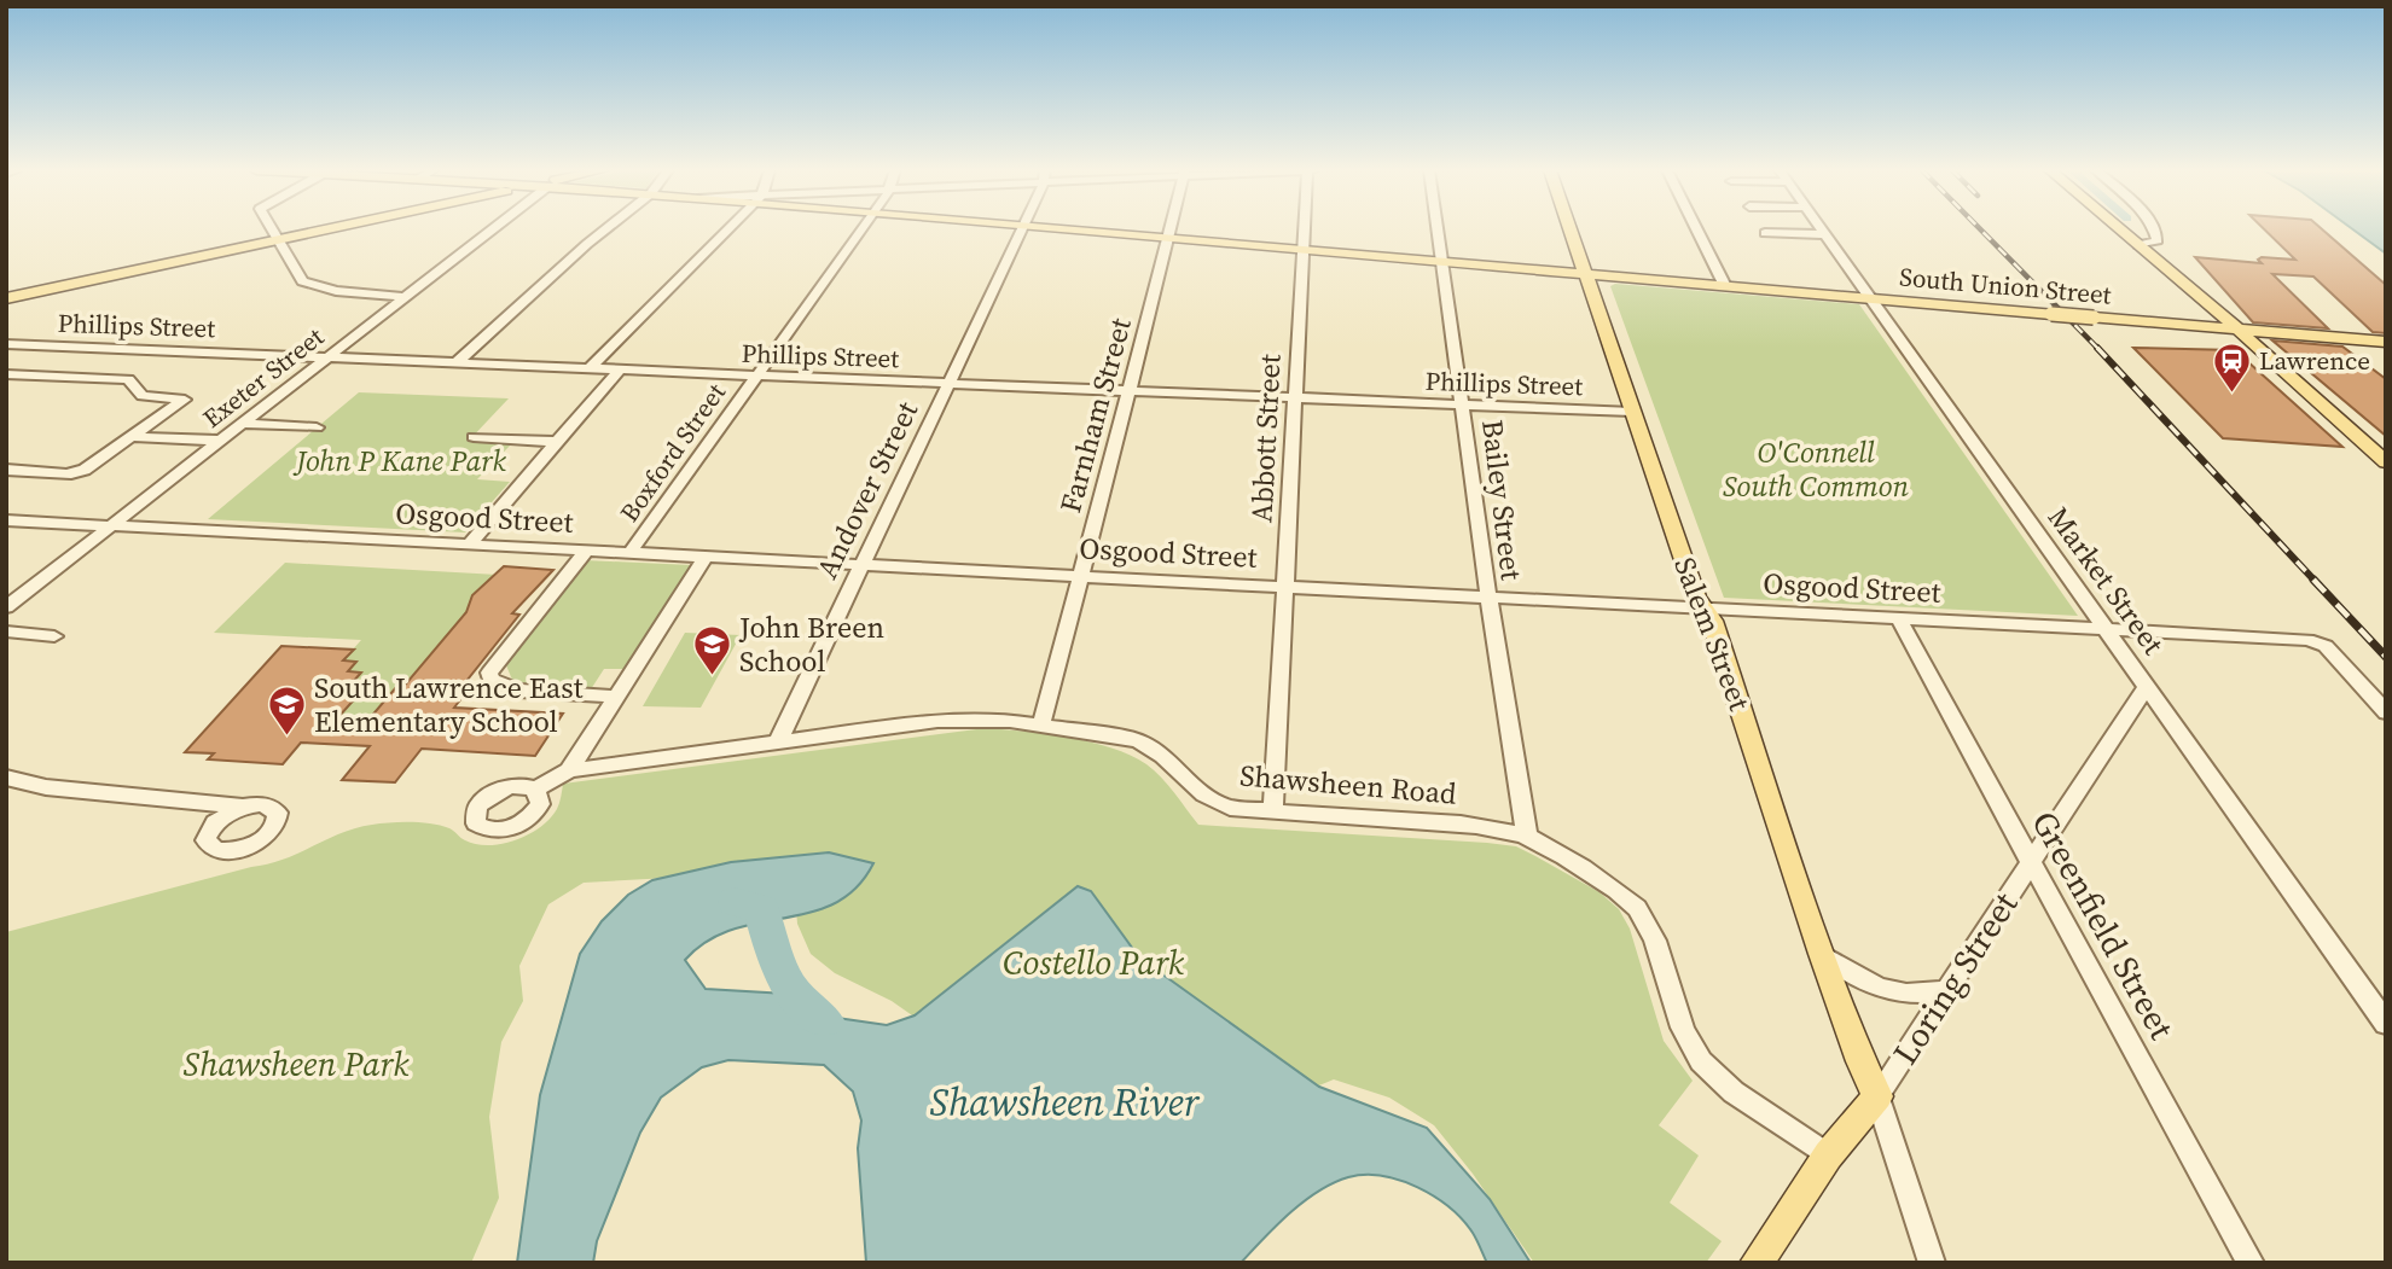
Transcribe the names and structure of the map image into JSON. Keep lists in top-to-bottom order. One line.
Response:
{"streets":{"main road":["South Union Street","Salem Street","Loring Street"],"street":["Phillips Street","Exeter Street","Farnham Street","Abbott Street","Boxford Street","Andover Street","Bailey Street","Osgood Street","Market Street","Shawsheen Road","Greenfield Street"]},"crossings":[["South Union Street","Farnham Street"],["South Union Street","Abbott Street"],["South Union Street","Bailey Street"],["South Union Street","Market Street"],["South Union Street","Salem Street"],["Phillips Street","Exeter Street"],["Phillips Street","Farnham Street"],["Phillips Street","Abbott Street"],["Phillips Street","Boxford Street"],["Phillips Street","Andover Street"],["Phillips Street","Bailey Street"],["Phillips Street","Salem Street"],["Exeter Street","Osgood Street"],["Farnham Street","Osgood Street"],["Farnham Street","Shawsheen Road"],["Abbott Street","Osgood Street"],["Abbott Street","Shawsheen Road"],["Boxford Street","Osgood Street"],["Andover Street","Osgood Street"],["Andover Street","Shawsheen Road"],["Bailey Street","Osgood Street"],["Bailey Street","Shawsheen Road"],["Osgood Street","Market Street"],["Osgood Street","Salem Street"],["Osgood Street","Greenfield Street"],["Market Street","Loring Street"],["Salem Street","Loring Street"],["Shawsheen Road","Loring Street"],["Greenfield Street","Loring Street"]],"water":["Shawsheen River"],"parks":["O'Connell South Common","John P Kane Park","Costello Park","Shawsheen Park"],"places":{"station":["Lawrence"],"school or university":["John Breen School","South Lawrence East Elementary School"]}}
